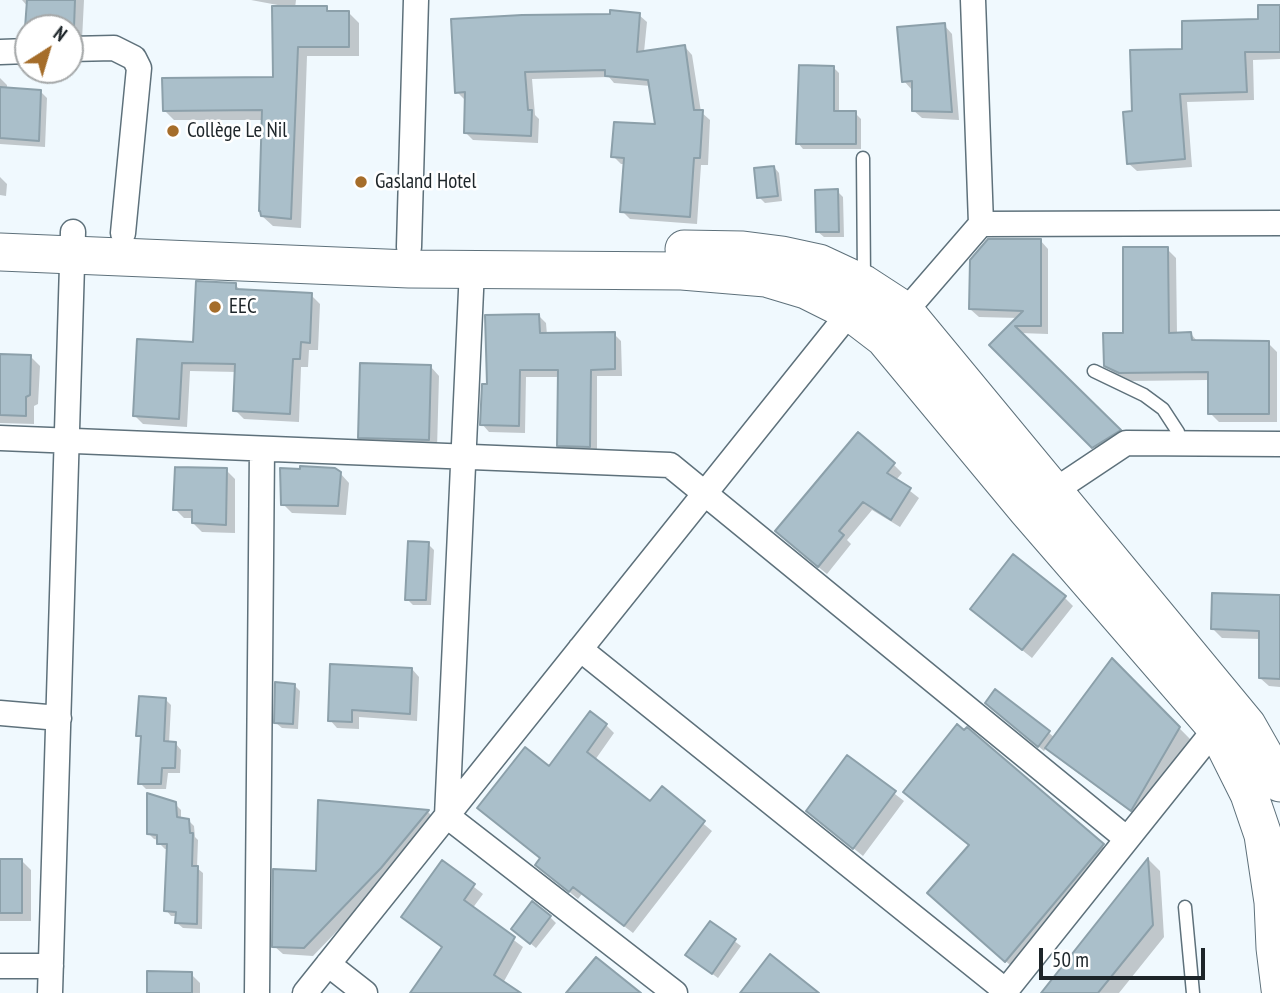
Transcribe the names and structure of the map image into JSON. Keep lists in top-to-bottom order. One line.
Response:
{"places":["Collège Le Nil","Gasland Hotel","EEC"],"scale_bar":"50 m","north":"top right"}
